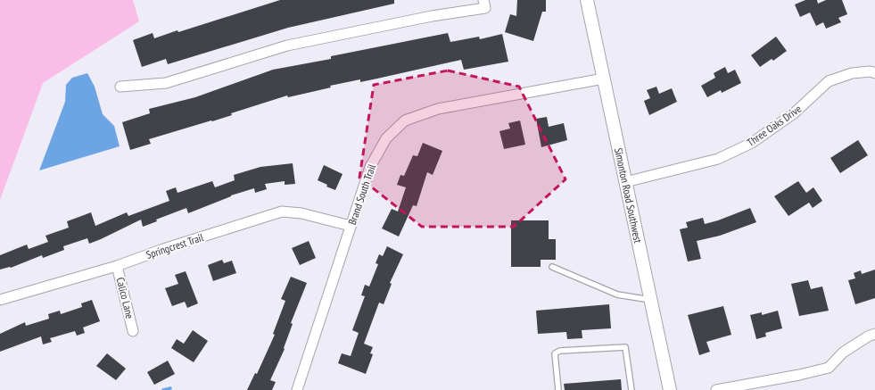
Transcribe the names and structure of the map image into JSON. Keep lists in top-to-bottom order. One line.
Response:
{"streets":{"street":["Three Oaks Drive","Brand South Trail","Simonton Road Southwest","Springcrest Trail","Calico Lane"]},"crossings":[["Three Oaks Drive","Simonton Road Southwest"],["Brand South Trail","Simonton Road Southwest"],["Brand South Trail","Springcrest Trail"],["Springcrest Trail","Calico Lane"]]}
